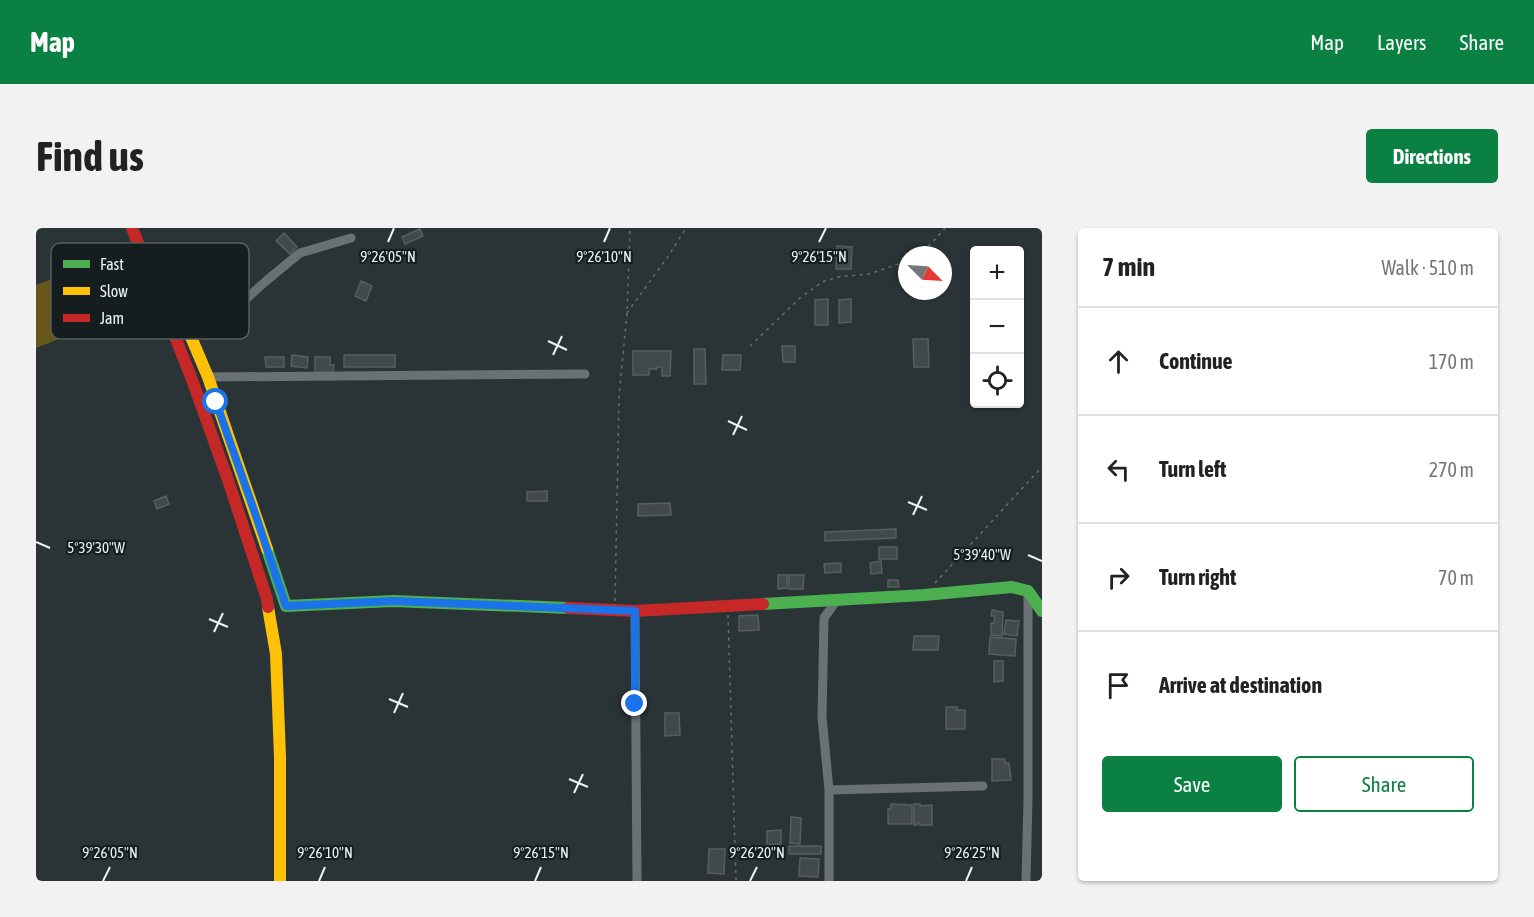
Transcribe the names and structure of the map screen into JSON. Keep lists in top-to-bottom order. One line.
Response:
{"legend":["Fast","Slow","Jam"],"north":"bottom right","page":{"header":"Map","nav":["Map","Layers","Share"],"buttons":["Directions",["Save","Share"]],"title":"Find us","heading":["7 min","Walk · 510 m"],"map_buttons":["+","−"],"list":[["Continue","170 m"],["Turn left","270 m"],["Turn right","70 m"],"Arrive at destination"]},"coordinates":["9°26'05\"N","9°26'10\"N","9°26'15\"N","5°39'30\"W","5°39'40\"W","9°26'20\"N","9°26'25\"N"]}
